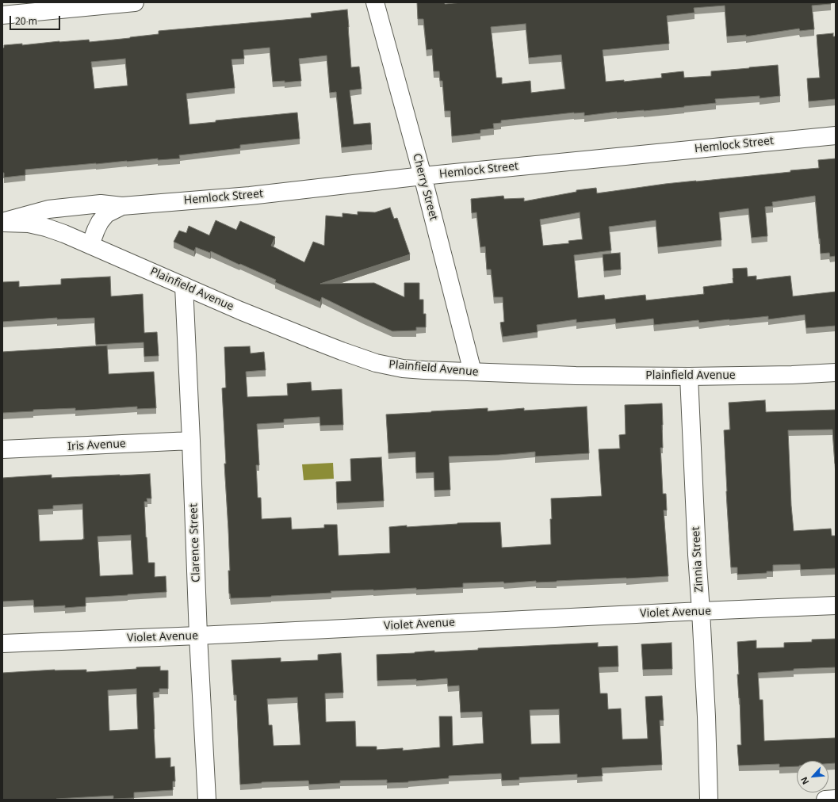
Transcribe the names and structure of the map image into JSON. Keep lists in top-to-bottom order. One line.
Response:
{"streets":{"street":["Hemlock Street","Cherry Street","Plainfield Avenue","Iris Avenue","Clarence Street","Zinnia Street","Violet Avenue"]},"crossings":[["Hemlock Street","Cherry Street"],["Hemlock Street","Plainfield Avenue"],["Cherry Street","Plainfield Avenue"],["Plainfield Avenue","Clarence Street"],["Plainfield Avenue","Zinnia Street"],["Iris Avenue","Clarence Street"],["Clarence Street","Violet Avenue"],["Zinnia Street","Violet Avenue"]],"scale_bar":"20 m","north":"bottom left"}
